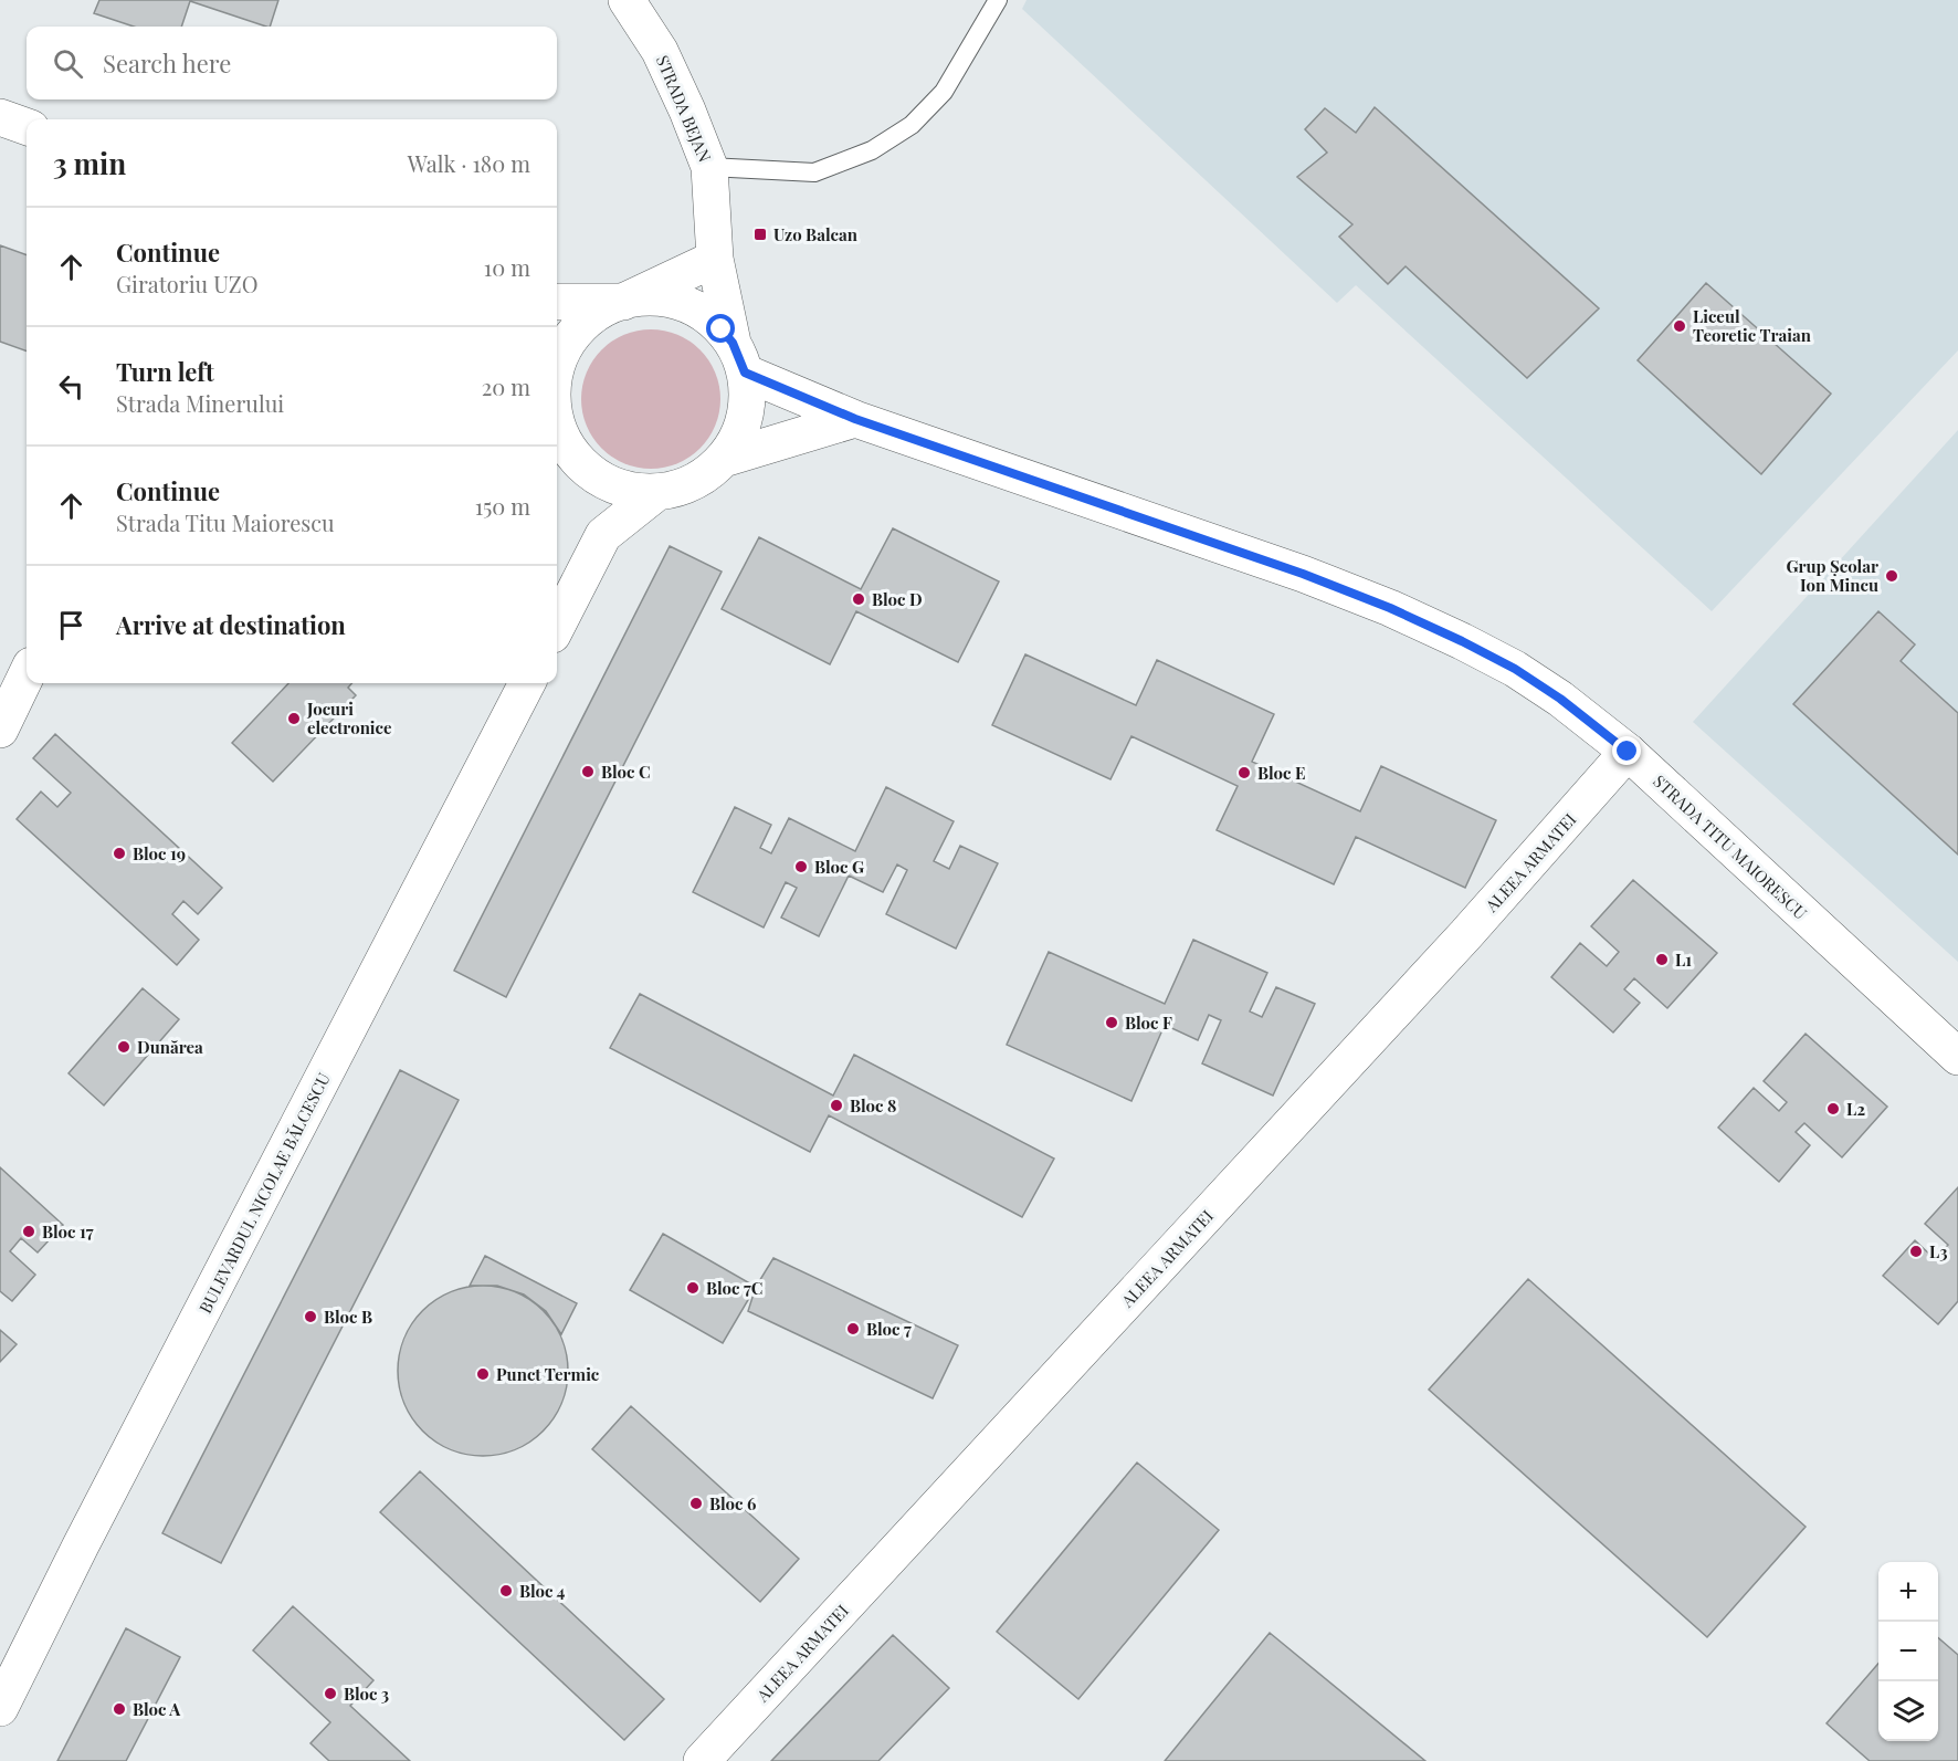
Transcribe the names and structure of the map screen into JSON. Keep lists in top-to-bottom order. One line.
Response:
{"streets":{"main road":["STRADA BEJAN","STRADA TITU MAIORESCU","ALEEA ARMATEI","BULEVARDUL NICOLAE BĂLCESCU"]},"crossings":[["STRADA BEJAN","STRADA TITU MAIORESCU"],["STRADA TITU MAIORESCU","ALEEA ARMATEI"]],"places":{"transit":["Uzo Balcan"],"other":["Liceul Teoretic Traian","Grup Școlar Ion Mincu","Bloc D","Jocuri electronice","Bloc C","Bloc E","Bloc 19","Bloc G","L1","Bloc F","Dunărea","Bloc 8","L2","Bloc 17","L3","Bloc 7C","Bloc B","Bloc 7","Punct Termic","Bloc 6","Bloc 4","Bloc 3","Bloc A"]},"page":{"search":"Search here","heading":["3 min","Walk · 180 m"],"list":[["Continue","Giratoriu UZO","10 m"],["Turn left","Strada Minerului","20 m"],["Continue","Strada Titu Maiorescu","150 m"],"Arrive at destination"],"map_buttons":["+","−"]}}
